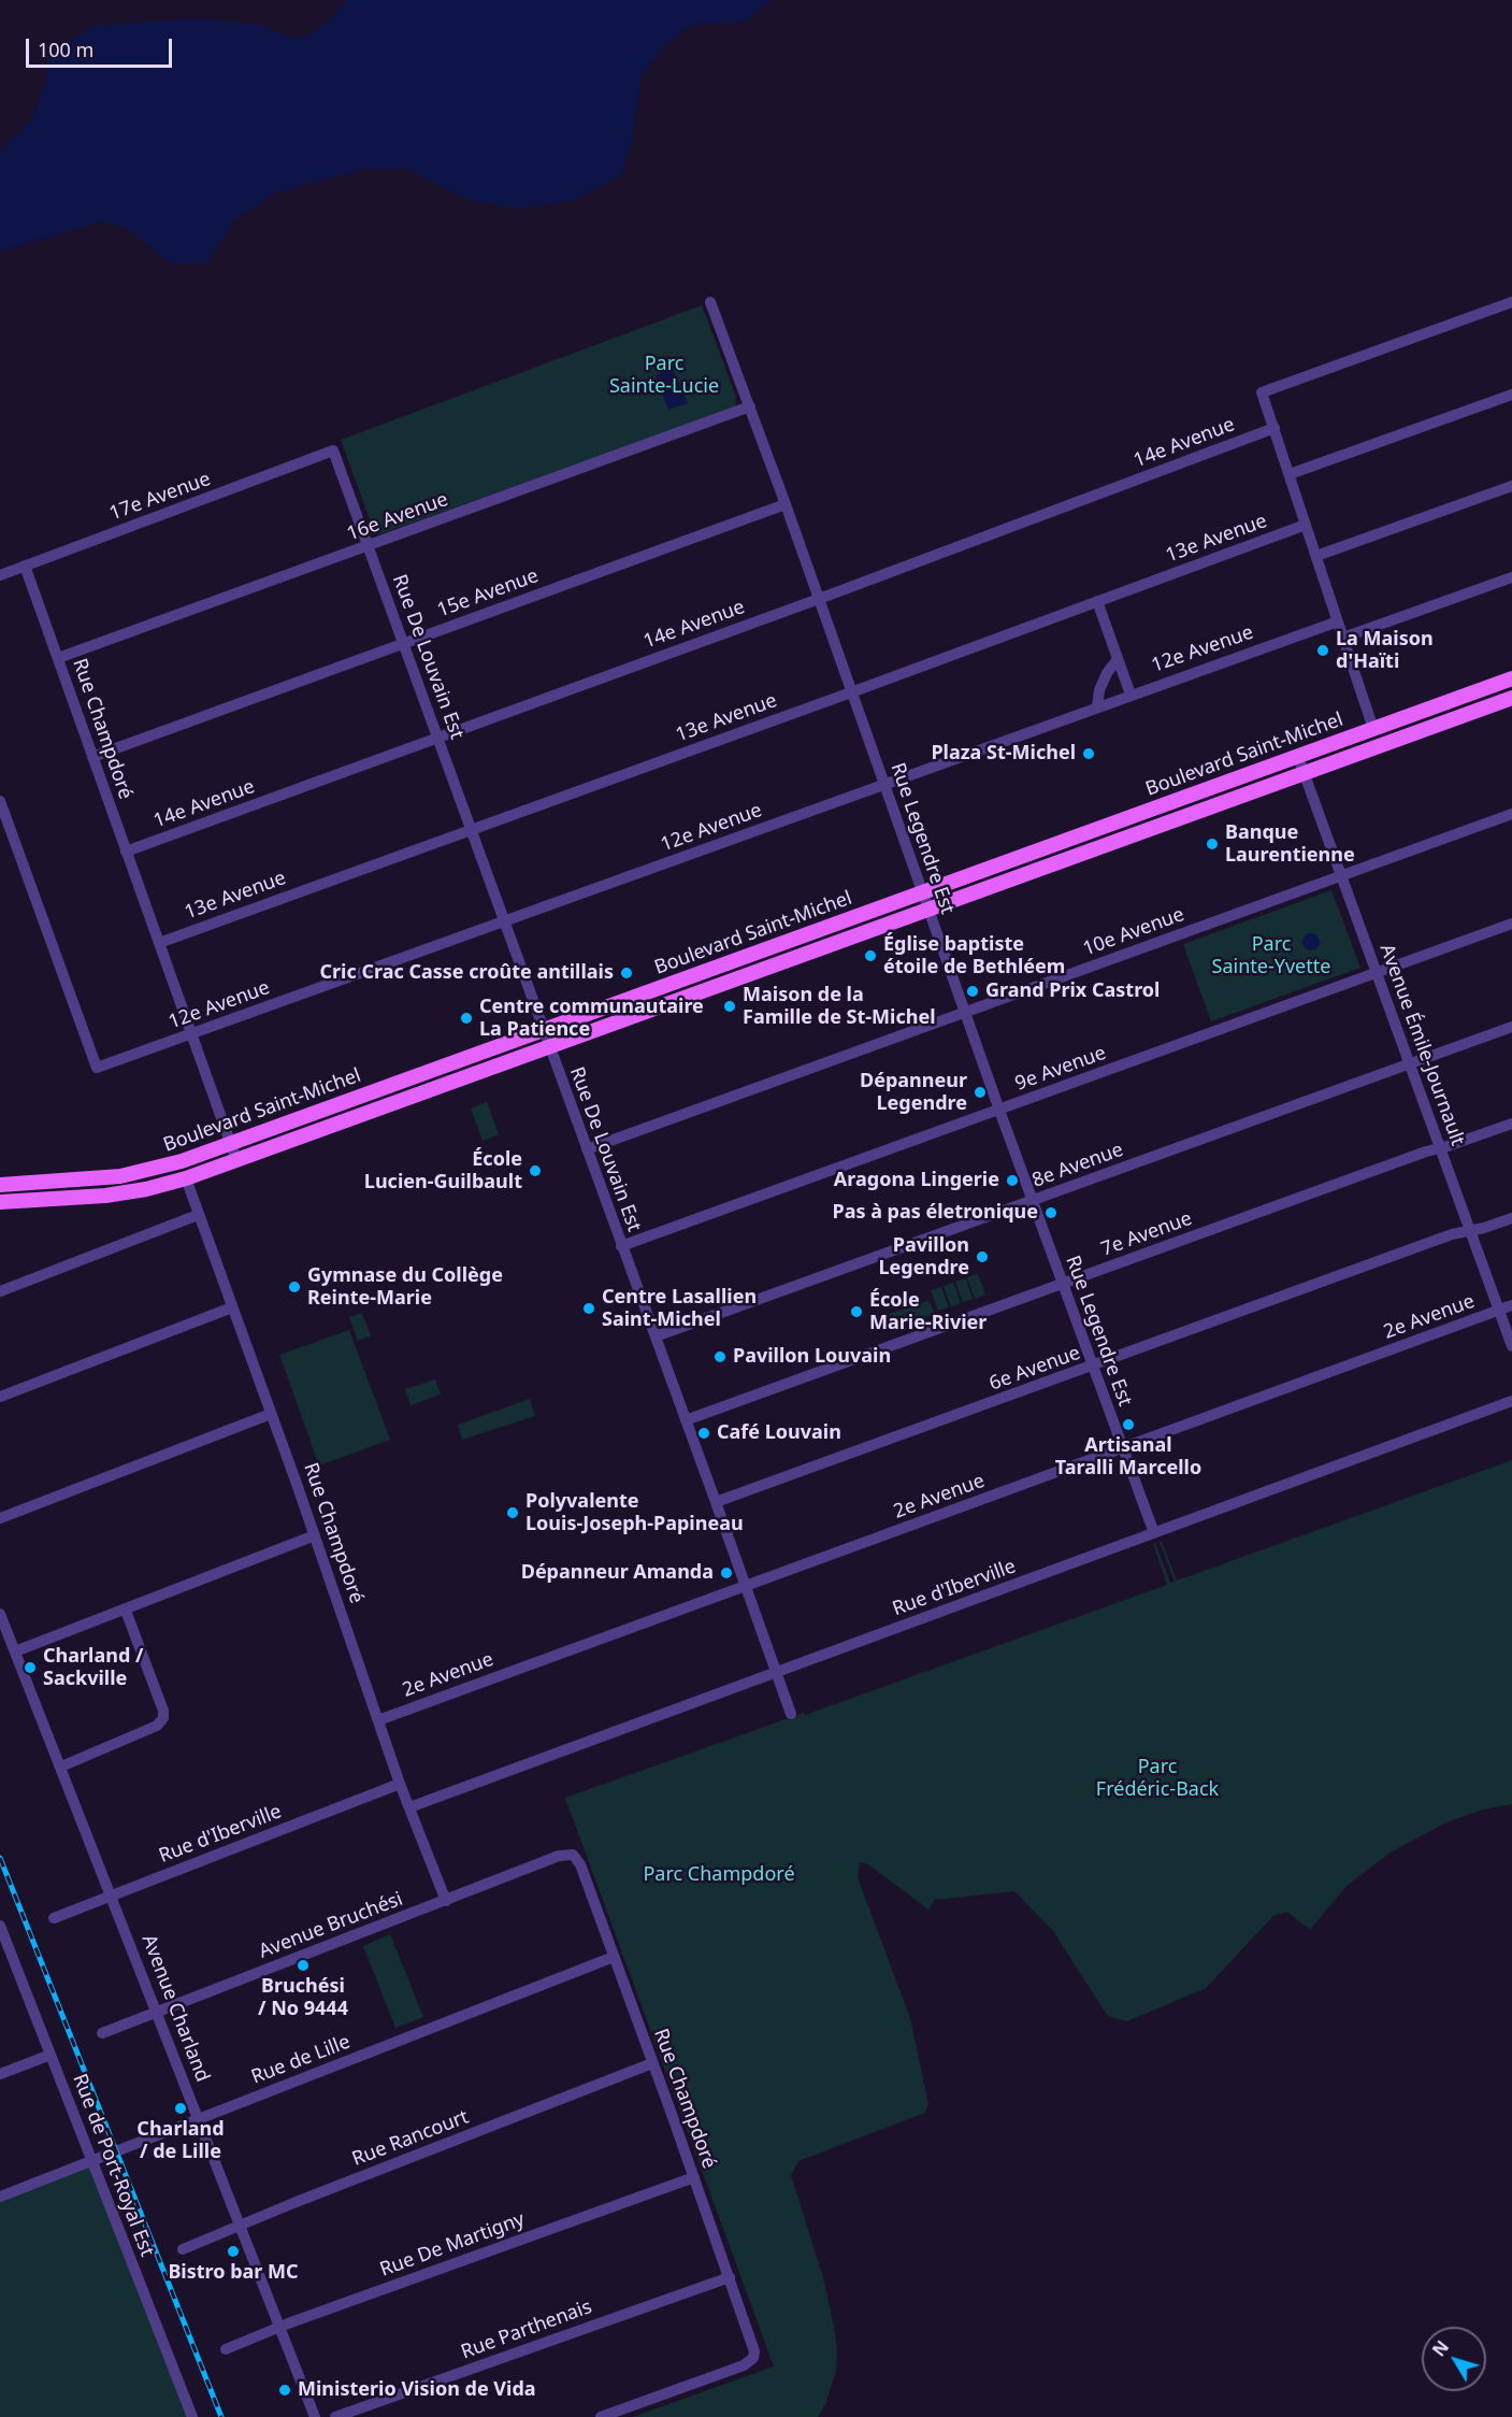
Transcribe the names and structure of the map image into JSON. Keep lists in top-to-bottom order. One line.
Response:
{"streets":{"main road":["Boulevard Saint-Michel"],"street":["14e Avenue","17e Avenue","16e Avenue","13e Avenue","15e Avenue","12e Avenue","Rue De Louvain Est","Rue Champdoré","Rue Legendre Est","10e Avenue","Avenue Émile-Journault","9e Avenue","8e Avenue","7e Avenue","2e Avenue","6e Avenue","Rue d'Iberville","Avenue Bruchési","Avenue Charland","Rue de Lille","Rue Rancourt","Rue de Port-Royal Est","Rue De Martigny","Rue Parthenais"]},"crossings":[["14e Avenue","Rue De Louvain Est"],["14e Avenue","Rue Champdoré"],["14e Avenue","Rue Legendre Est"],["17e Avenue","Rue De Louvain Est"],["17e Avenue","Rue Champdoré"],["16e Avenue","Rue De Louvain Est"],["16e Avenue","Rue Champdoré"],["16e Avenue","Rue Legendre Est"],["13e Avenue","Rue De Louvain Est"],["13e Avenue","Rue Champdoré"],["13e Avenue","Rue Legendre Est"],["15e Avenue","Rue De Louvain Est"],["15e Avenue","Rue Champdoré"],["15e Avenue","Rue Legendre Est"],["12e Avenue","Rue De Louvain Est"],["12e Avenue","Rue Champdoré"],["12e Avenue","Rue Legendre Est"],["Rue De Louvain Est","Boulevard Saint-Michel"],["Rue De Louvain Est","10e Avenue"],["Rue De Louvain Est","9e Avenue"],["Rue De Louvain Est","8e Avenue"],["Rue De Louvain Est","7e Avenue"],["Rue De Louvain Est","2e Avenue"],["Rue De Louvain Est","6e Avenue"],["Rue De Louvain Est","Rue d'Iberville"],["Rue Champdoré","Boulevard Saint-Michel"],["Rue Champdoré","2e Avenue"],["Rue Champdoré","Rue d'Iberville"],["Rue Champdoré","Avenue Bruchési"],["Rue Champdoré","Rue de Lille"],["Rue Champdoré","Rue Rancourt"],["Rue Champdoré","Rue De Martigny"],["Rue Champdoré","Rue Parthenais"],["Boulevard Saint-Michel","Rue Legendre Est"],["Boulevard Saint-Michel","Avenue Émile-Journault"],["Rue Legendre Est","10e Avenue"],["Rue Legendre Est","9e Avenue"],["Rue Legendre Est","8e Avenue"],["Rue Legendre Est","7e Avenue"],["Rue Legendre Est","2e Avenue"],["Rue Legendre Est","6e Avenue"],["Rue Legendre Est","Rue d'Iberville"],["10e Avenue","Avenue Émile-Journault"],["Avenue Émile-Journault","9e Avenue"],["Avenue Émile-Journault","8e Avenue"],["Avenue Émile-Journault","7e Avenue"],["Avenue Émile-Journault","2e Avenue"],["Avenue Émile-Journault","6e Avenue"],["Rue d'Iberville","Avenue Charland"],["Avenue Bruchési","Avenue Charland"],["Avenue Charland","Rue de Lille"],["Avenue Charland","Rue Rancourt"],["Avenue Charland","Rue De Martigny"],["Rue de Lille","Rue de Port-Royal Est"]],"parks":["Parc Sainte-Lucie","Parc Sainte-Yvette","Parc Frédéric-Back","Parc Champdoré"],"places":["La Maison d'Haïti","Plaza St-Michel","Banque Laurentienne","Église baptiste étoile de Bethléem","Cric Crac Casse croûte antillais","Grand Prix Castrol","Maison de la Famille de St-Michel","Centre communautaire La Patience","Dépanneur Legendre","École Lucien-Guilbault","Aragona Lingerie","Pas à pas életronique","Pavillon Legendre","Gymnase du Collège Reinte-Marie","Centre Lasallien Saint-Michel","École Marie-Rivier","Pavillon Louvain","Artisanal Taralli Marcello","Café Louvain","Polyvalente Louis-Joseph-Papineau","Dépanneur Amanda","Charland / Sackville","Bruchési / No 9444","Charland / de Lille","Bistro bar MC","Ministerio Vision de Vida"],"scale_bar":"100 m","north":"top left"}
